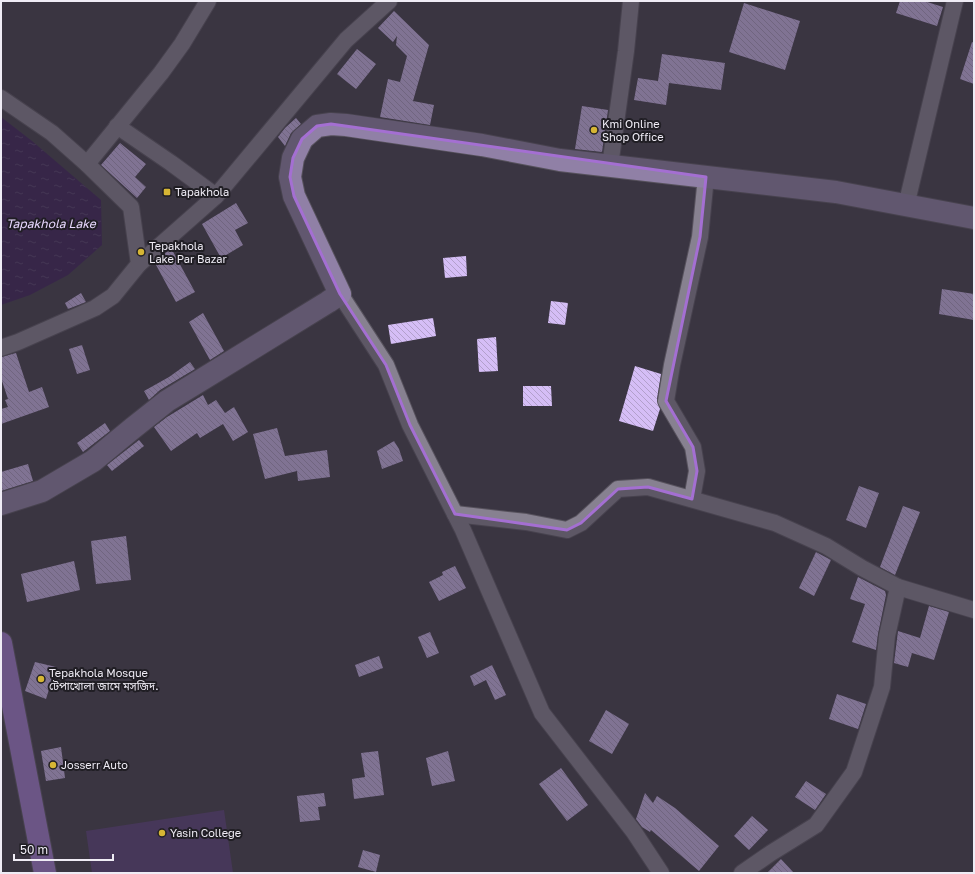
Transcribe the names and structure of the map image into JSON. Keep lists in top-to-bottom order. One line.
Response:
{"water":["Tapakhola Lake"],"places":{"other":["Kmi Online Shop Office","Tepakhola Lake Par Bazar","Tepakhola Mosque টেপাখোলা জামে মসজিদ.","Josserr Auto","Yasin College"],"transit":["Tapakhola"]},"scale_bar":"50 m"}
